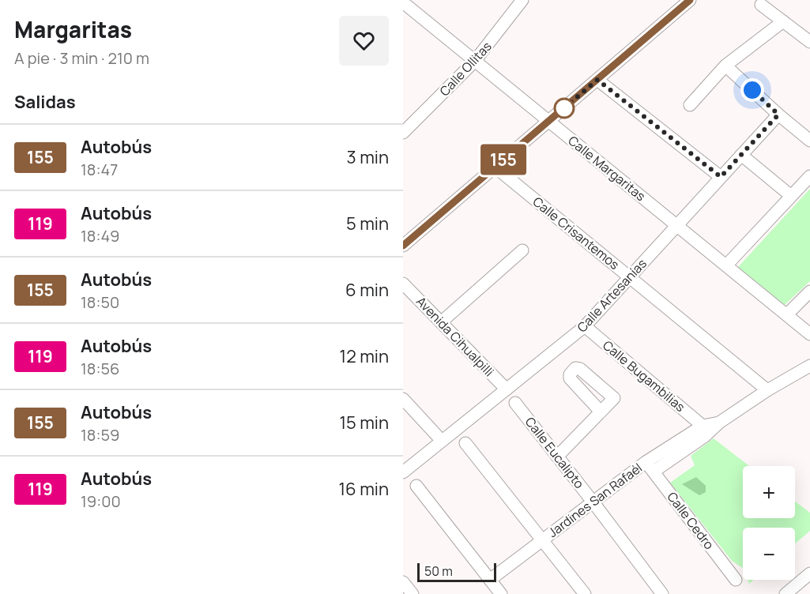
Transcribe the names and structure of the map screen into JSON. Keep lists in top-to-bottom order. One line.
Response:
{"streets":{"street":["Calle Ollitas","Calle Margaritas","Calle Crisantemos","Calle Artesanías","Avenida Cihualpilli","Calle Bugambilias","Calle Eucalipto","Jardines San Rafaél","Calle Cedro"]},"crossings":[["Calle Ollitas","Calle Margaritas"],["Calle Margaritas","Calle Artesanías"],["Calle Crisantemos","Calle Artesanías"],["Calle Artesanías","Avenida Cihualpilli"],["Calle Artesanías","Calle Bugambilias"],["Calle Bugambilias","Jardines San Rafaél"],["Calle Eucalipto","Jardines San Rafaél"],["Jardines San Rafaél","Calle Cedro"]],"lines":["bus line 155"],"scale_bar":"50 m","page":{"heading":[["Margaritas","A pie · 3 min · 210 m"],"Salidas"],"on_map":"155","list":[{"mark":"155","name":"Autobús","note":"18:47","value":"3 min"},{"mark":"119","name":"Autobús","note":"18:49","value":"5 min"},{"mark":"155","name":"Autobús","note":"18:50","value":"6 min"},{"mark":"119","name":"Autobús","note":"18:56","value":"12 min"},{"mark":"155","name":"Autobús","note":"18:59","value":"15 min"},{"mark":"119","name":"Autobús","note":"19:00","value":"16 min"}],"map_buttons":["+","−"],"scale":"50 m"}}
